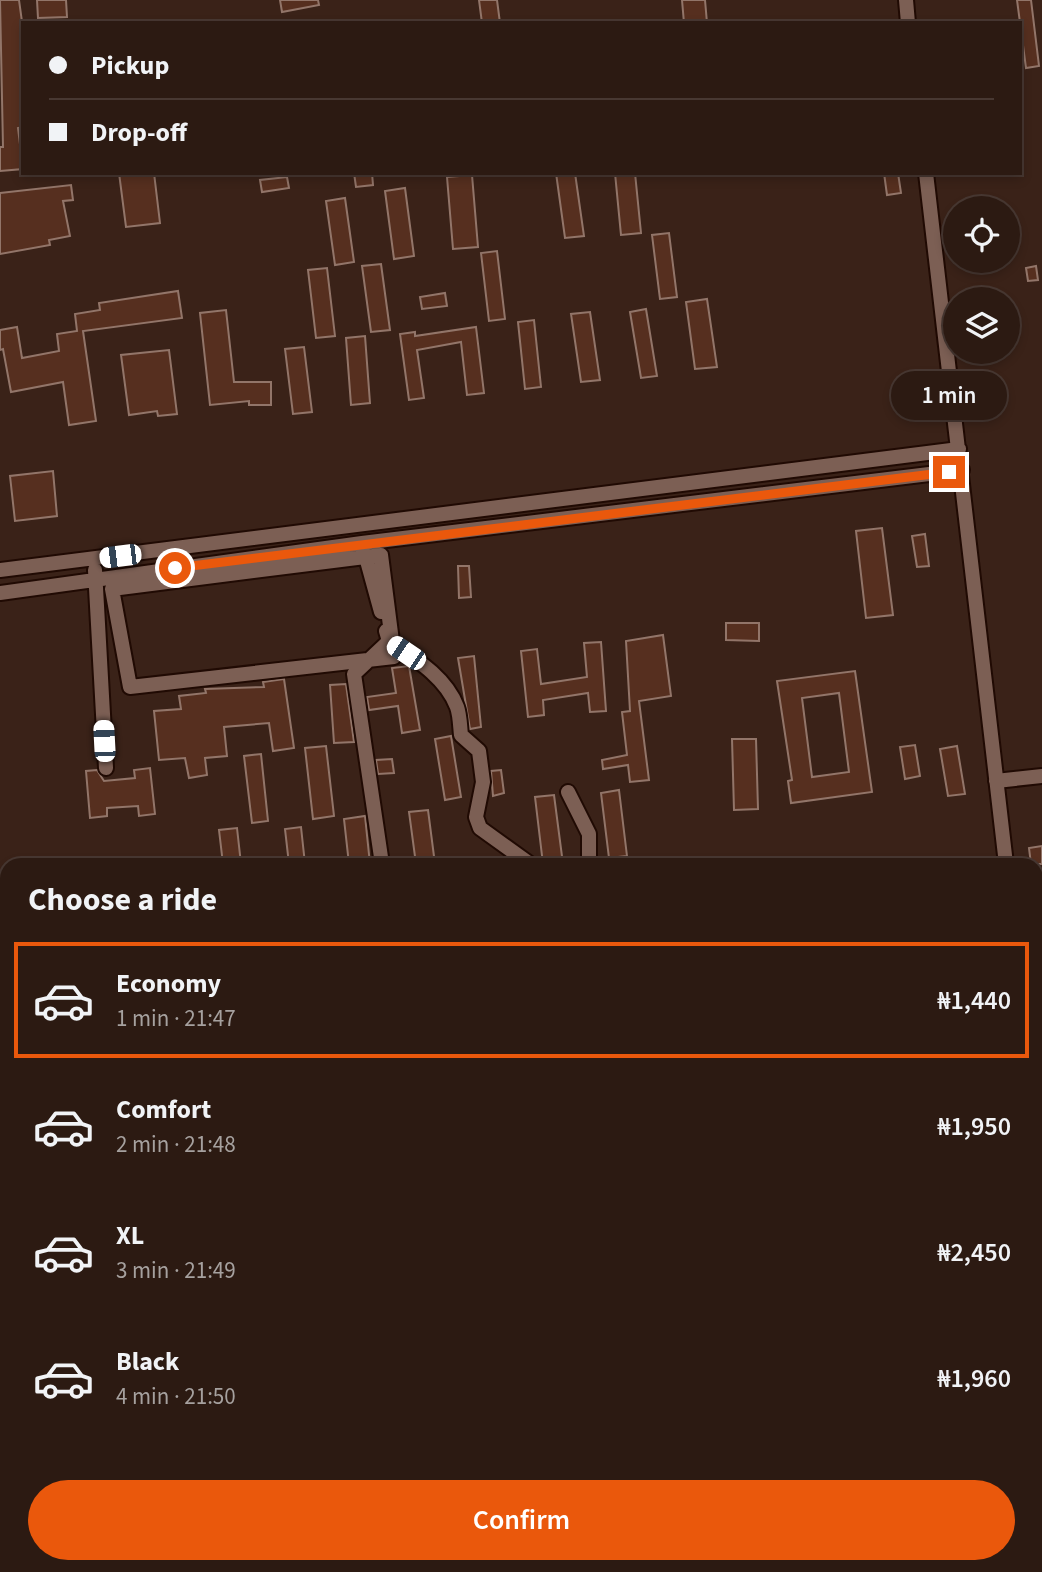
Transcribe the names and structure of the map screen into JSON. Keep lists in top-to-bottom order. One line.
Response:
{"page":{"banner":["Pickup","Drop-off"],"bubble":"1 min","heading":"Choose a ride","list":[{"name":"Economy","note":"1 min · 21:47","value":"₦1,440"},{"name":"Comfort","note":"2 min · 21:48","value":"₦1,950"},{"name":"XL","note":"3 min · 21:49","value":"₦2,450"},{"name":"Black","note":"4 min · 21:50","value":"₦1,960"}],"buttons":"Confirm"}}
